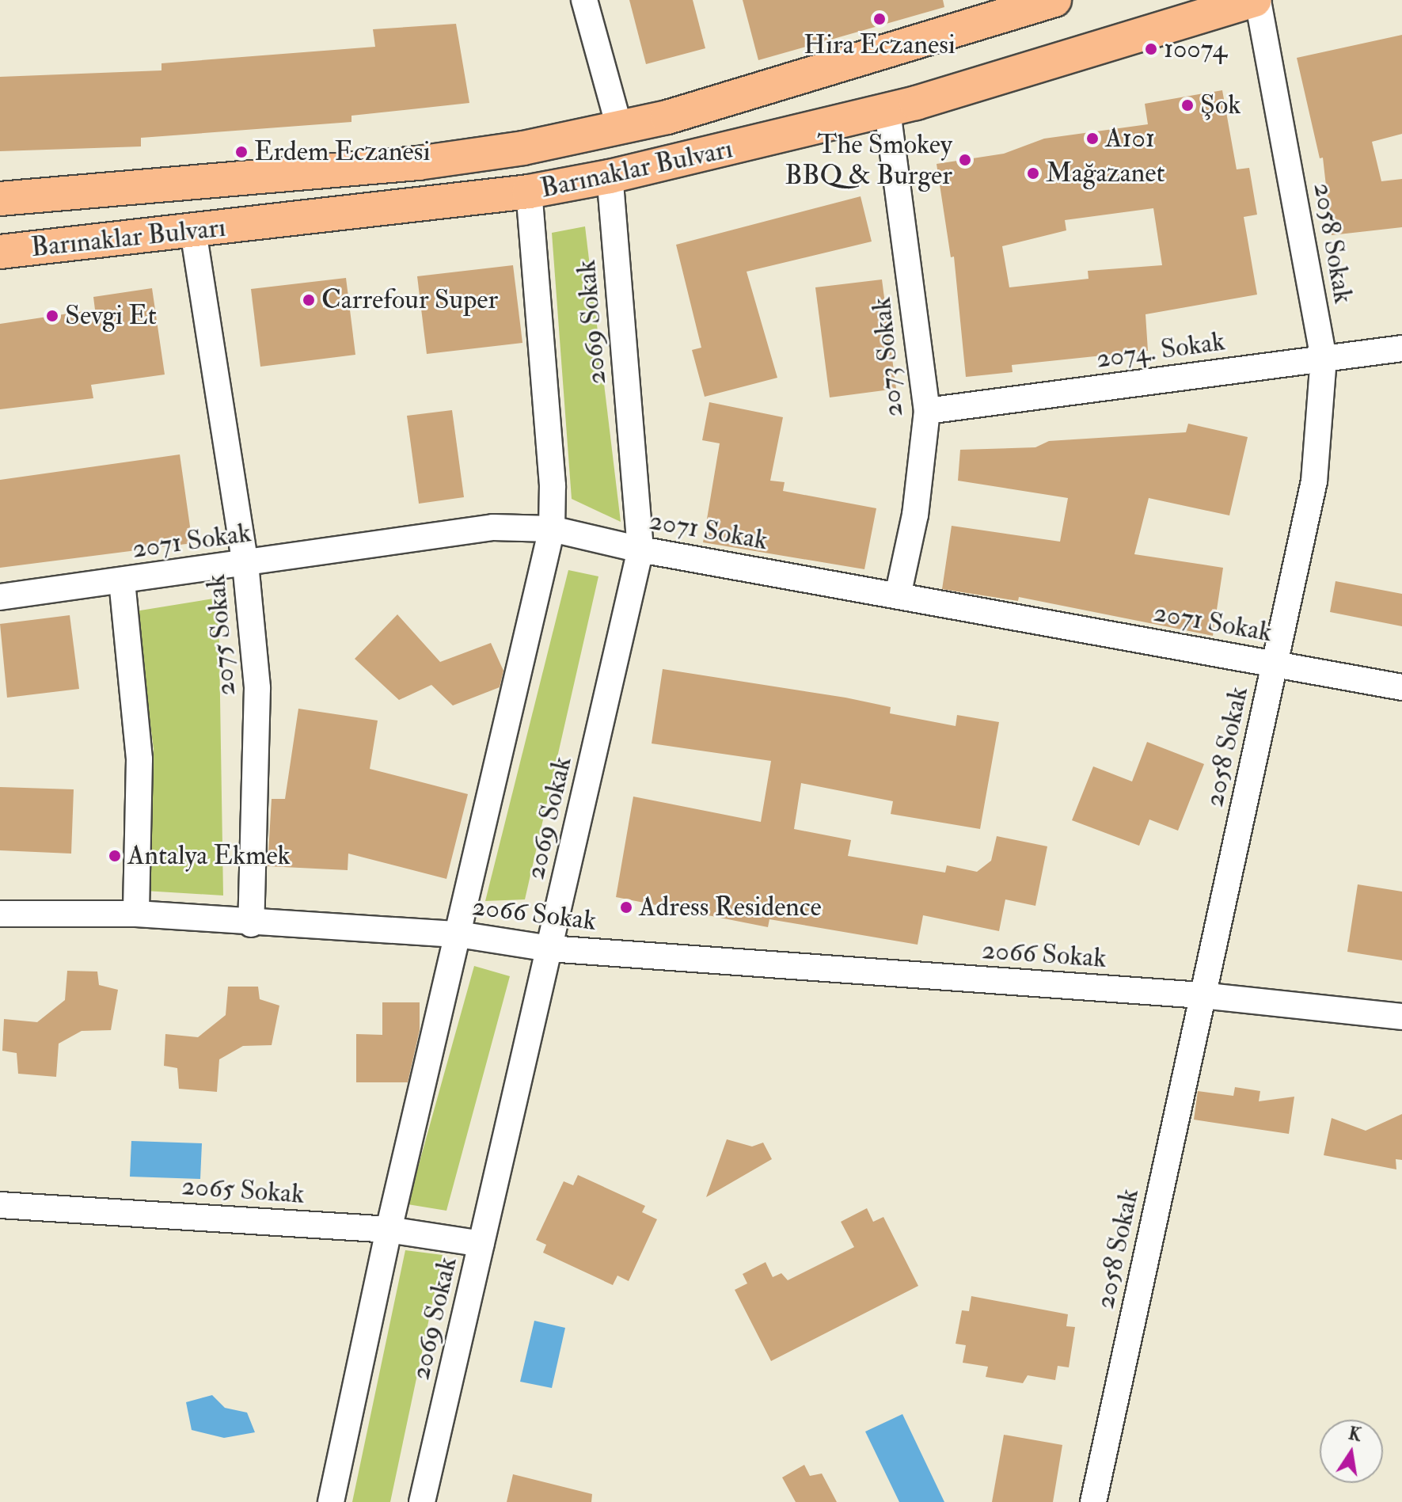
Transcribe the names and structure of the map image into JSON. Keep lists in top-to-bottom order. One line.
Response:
{"streets":{"main road":["Barınaklar Bulvarı"],"street":["2058 Sokak","2069 Sokak","2074. Sokak","2073 Sokak","2071 Sokak","2075 Sokak","2066 Sokak","2065 Sokak"]},"crossings":[["Barınaklar Bulvarı","2058 Sokak"],["Barınaklar Bulvarı","2069 Sokak"],["Barınaklar Bulvarı","2073 Sokak"],["Barınaklar Bulvarı","2075 Sokak"],["2058 Sokak","2074. Sokak"],["2058 Sokak","2071 Sokak"],["2058 Sokak","2066 Sokak"],["2069 Sokak","2071 Sokak"],["2069 Sokak","2066 Sokak"],["2069 Sokak","2065 Sokak"],["2074. Sokak","2073 Sokak"],["2073 Sokak","2071 Sokak"],["2071 Sokak","2075 Sokak"],["2075 Sokak","2066 Sokak"]],"places":["Hira Eczanesi","10074","Şok","A101","Erdem Eczanesi","The Smokey BBQ & Burger","Mağazanet","Carrefour Super","Sevgi Et","Antalya Ekmek","Adress Residence"],"north":"top"}
